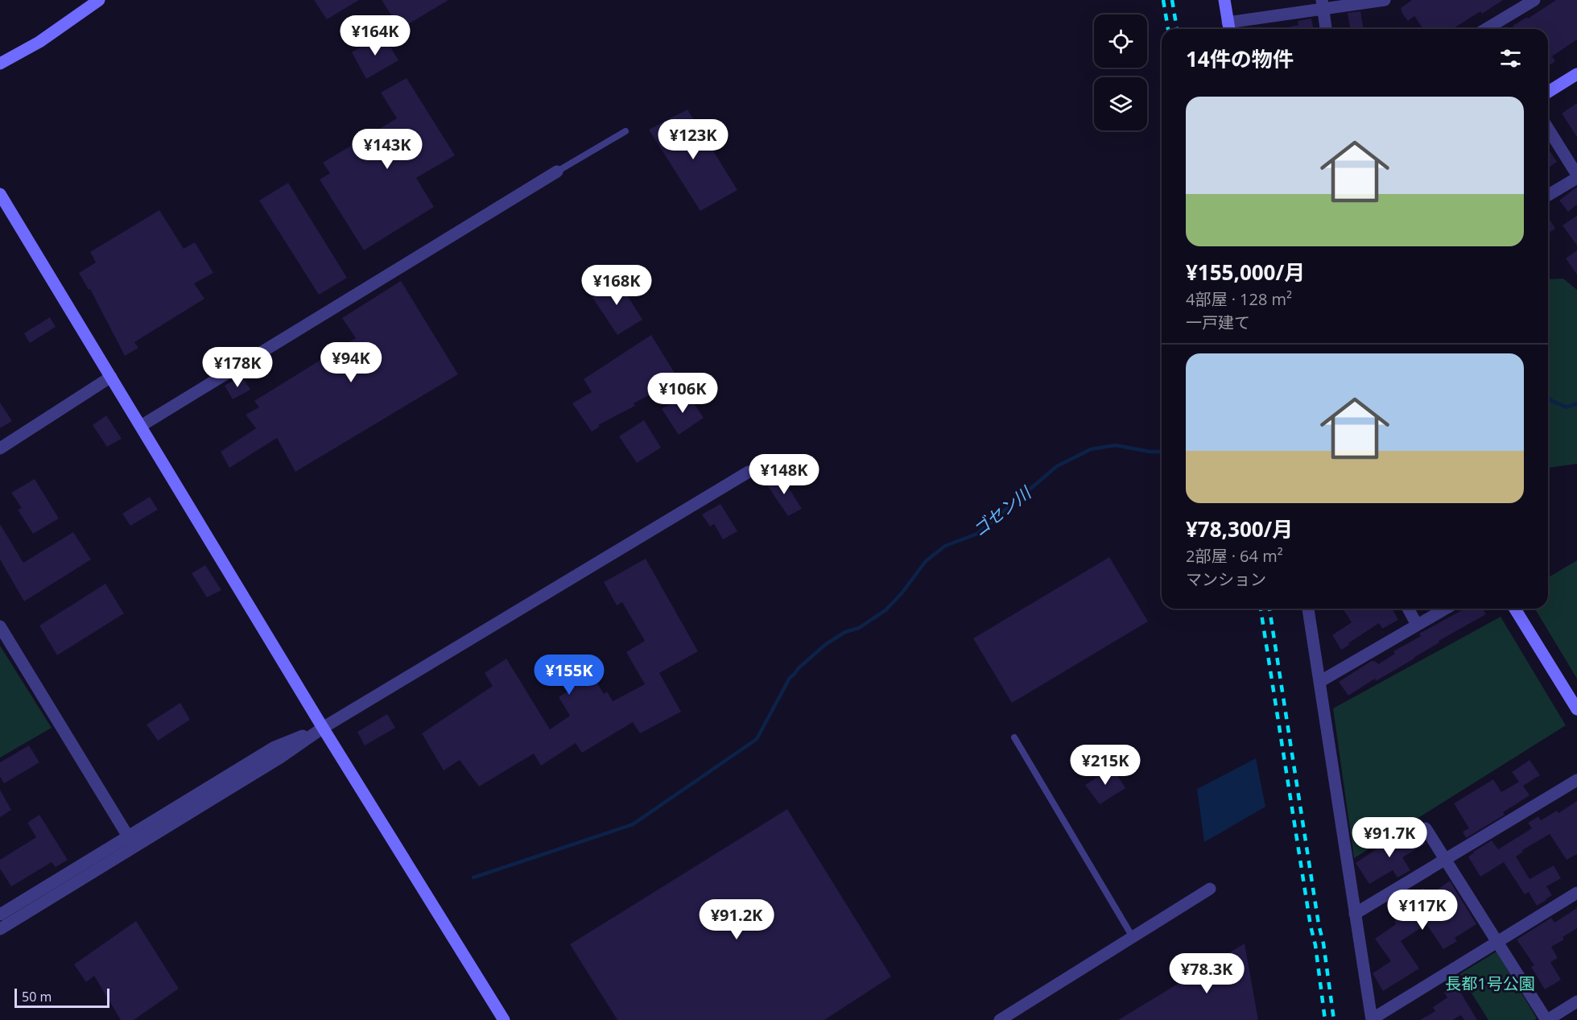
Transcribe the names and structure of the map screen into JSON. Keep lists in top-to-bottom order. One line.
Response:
{"water":["ゴセン川"],"parks":["長都1号公園"],"scale_bar":"50 m","page":{"price":["¥164K","¥123K","¥143K","¥168K","¥94K","¥178K","¥106K","¥148K","¥155K","¥215K","¥91.7K","¥117K","¥91.2K","¥78.3K"],"heading":"14件の物件","list":[{"name":"¥155,000/月","note":"4部屋 · 128 m² · 一戸建て"},{"name":"¥78,300/月","note":"2部屋 · 64 m² · マンション"}],"scale":"50 m"}}
